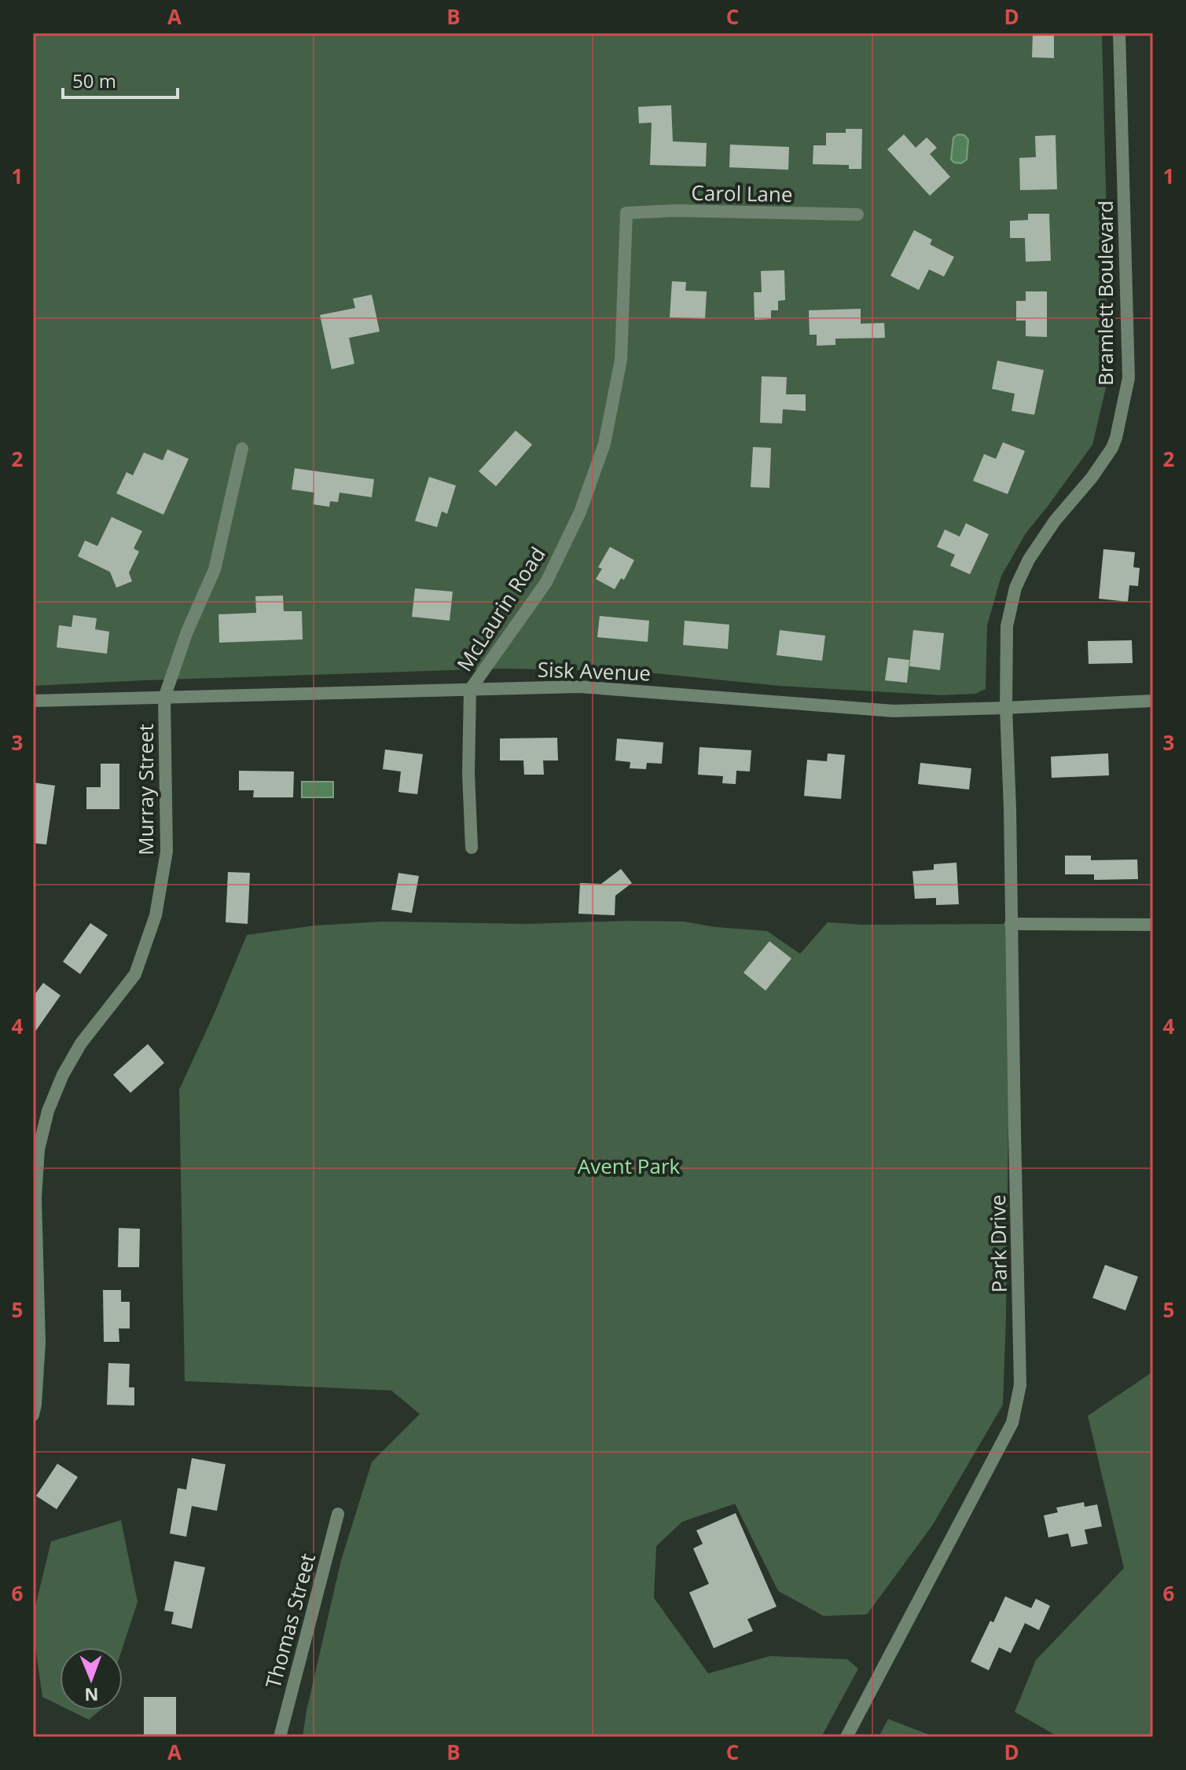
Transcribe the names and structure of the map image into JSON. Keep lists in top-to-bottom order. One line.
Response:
{"streets":{"street":["Carol Lane","Bramlett Boulevard","McLaurin Road","Sisk Avenue","Murray Street","Park Drive","Thomas Street"]},"crossings":[["Carol Lane","McLaurin Road"],["Bramlett Boulevard","Sisk Avenue"],["Bramlett Boulevard","Park Drive"],["McLaurin Road","Sisk Avenue"],["Sisk Avenue","Murray Street"],["Sisk Avenue","Park Drive"]],"parks":["Avent Park"],"scale_bar":"50 m","north":"bottom","grid":{"columns":["A","B","C","D"],"rows":["1","2","3","4","5","6"]}}
